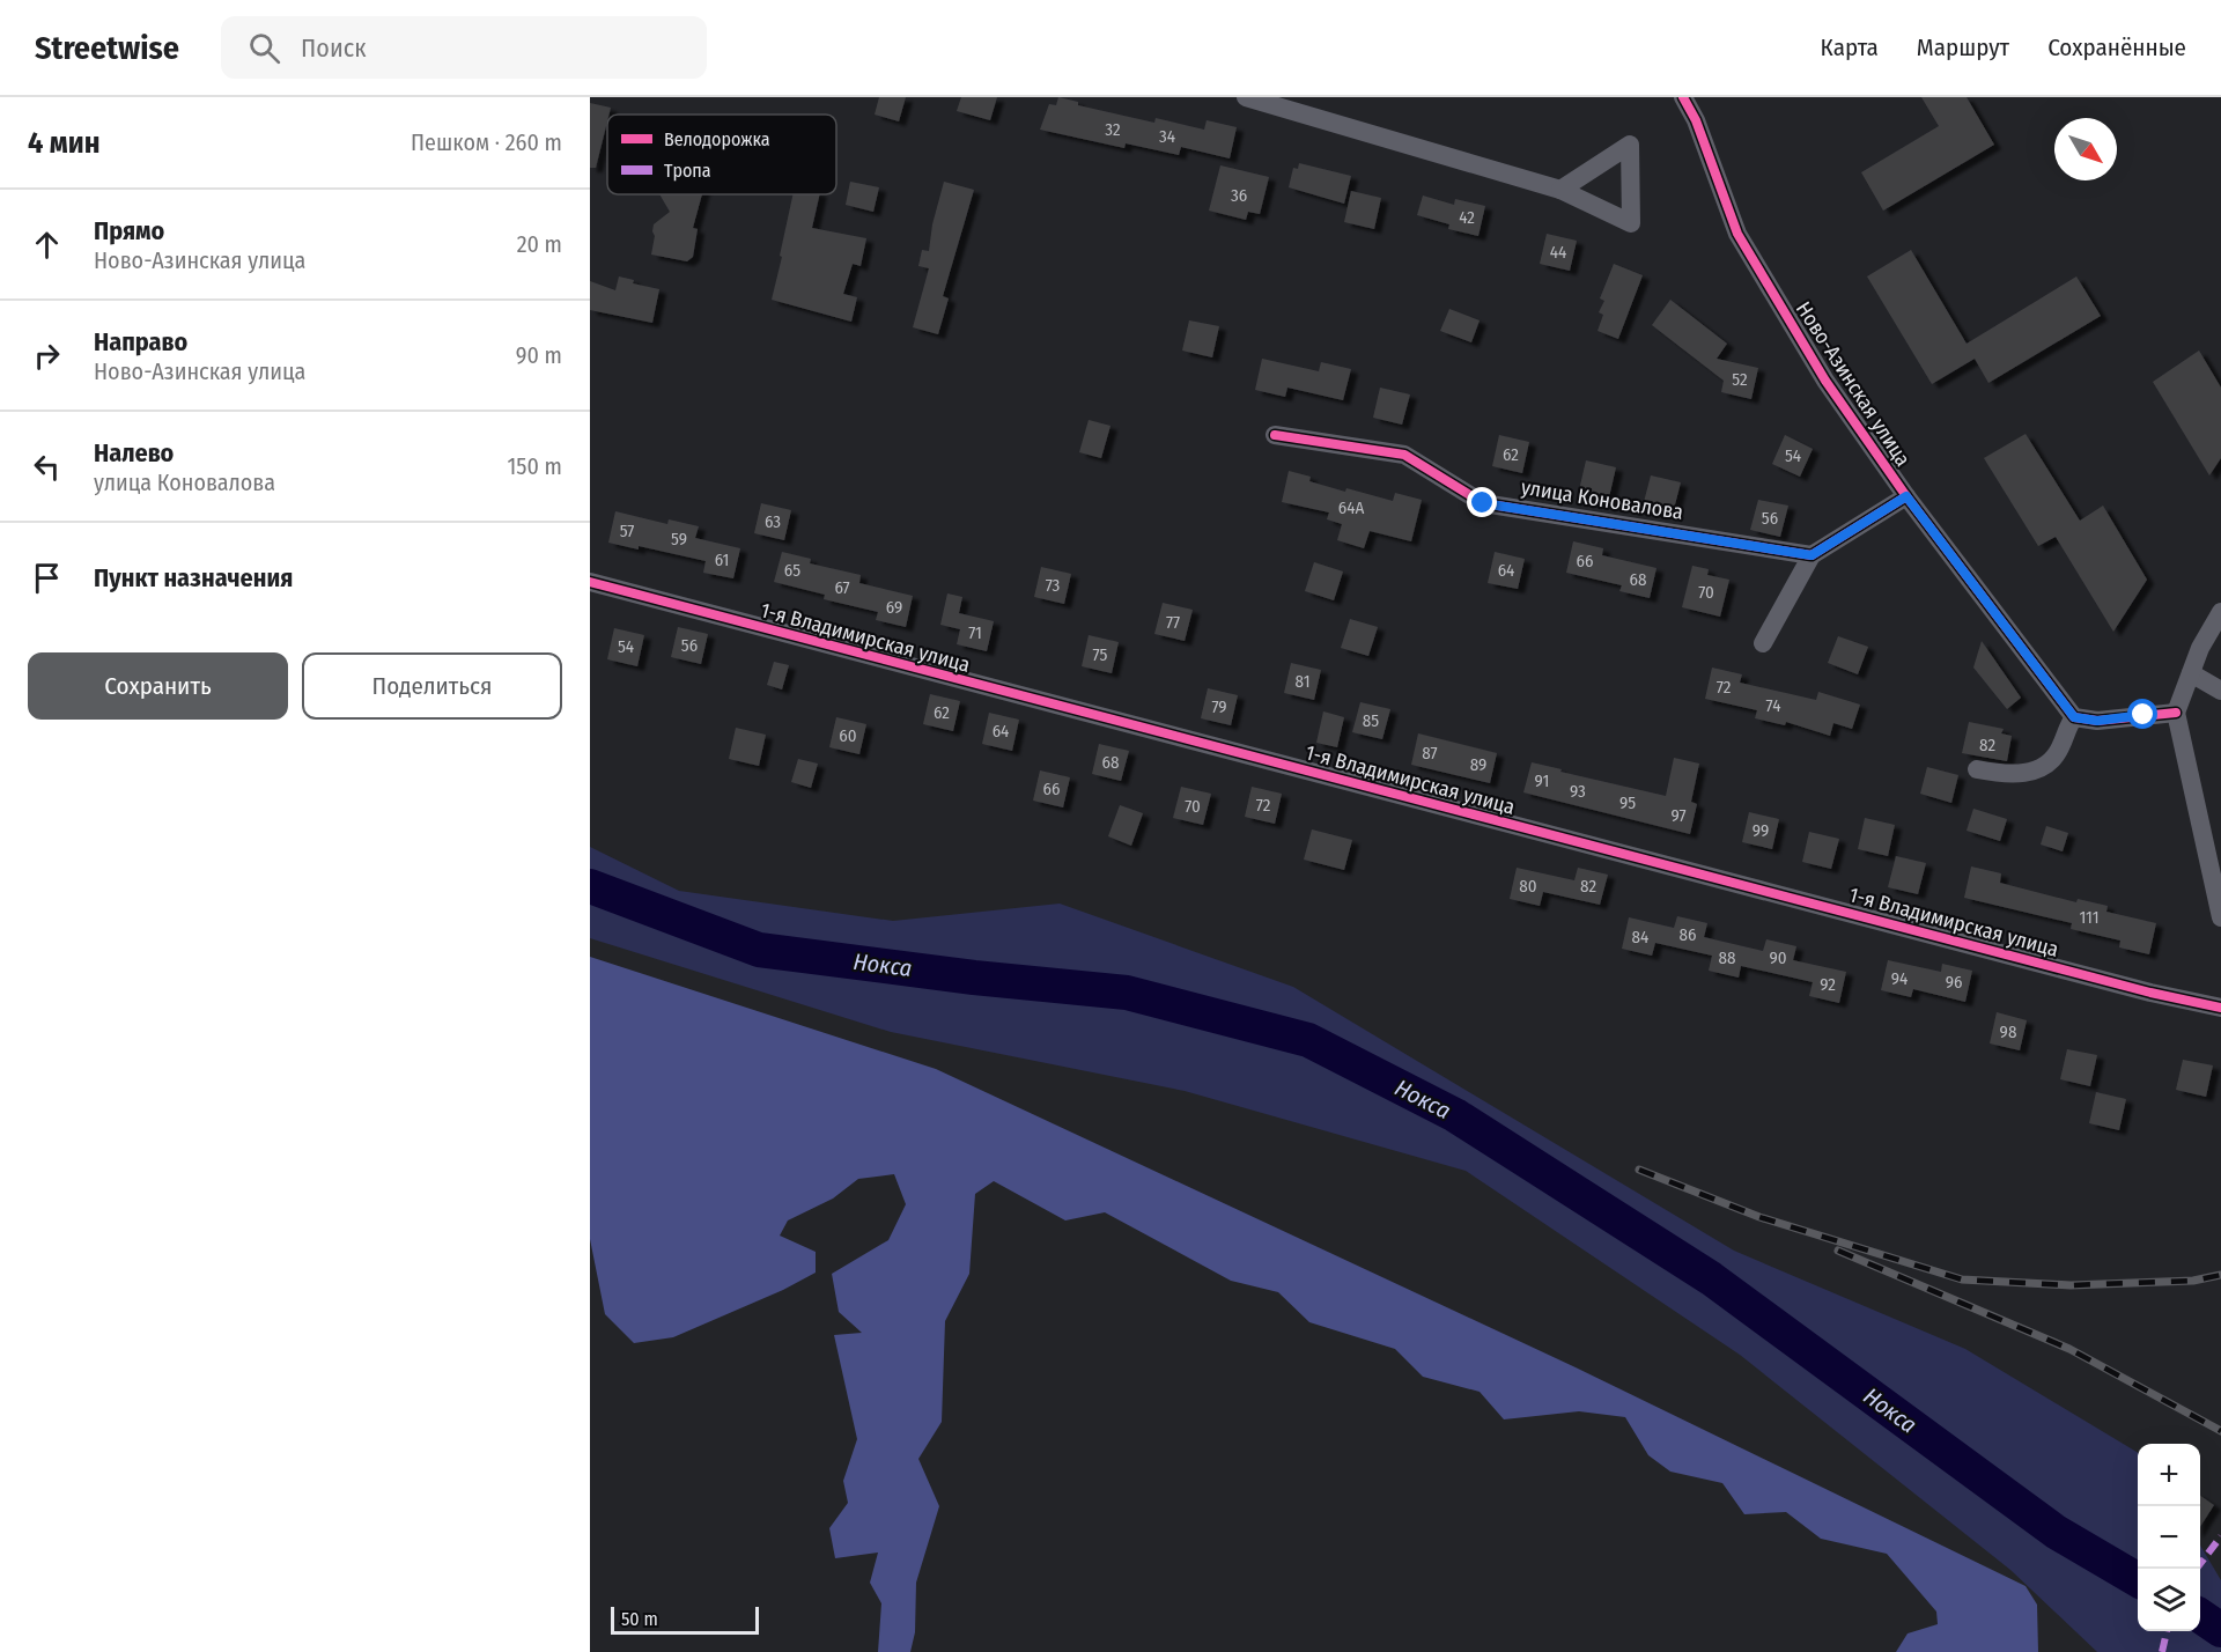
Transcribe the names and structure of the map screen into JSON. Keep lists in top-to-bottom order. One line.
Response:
{"streets":{"street":["Ново-Азинская улица","улица Коновалова","1-я Владимирская улица"]},"water":["Нокса"],"house_numbers":["32","34","36","42","44","52","62","54","64А","56","63","57","59","61","66","65","64","68","73","67","70","69","77","71","56","54","75","81","72","74","79","62","85","64","60","82","87","68","89","91","66","93","95","72","70","97","99","80","82","111","86","84","88","90","94","96","92","98"],"legend":["Велодорожка","Тропа"],"scale_bar":"50 m","north":"bottom right","page":{"header":"Streetwise","search":"Поиск","nav":["Карта","Маршрут","Сохранённые"],"heading":["4 мин","Пешком · 260 m"],"list":[["Прямо","Ново-Азинская улица","20 m"],["Направо","Ново-Азинская улица","90 m"],["Налево","улица Коновалова","150 m"],"Пункт назначения"],"buttons":["Сохранить","Поделиться"],"map_buttons":["+","−"],"scale":"50 m"}}
